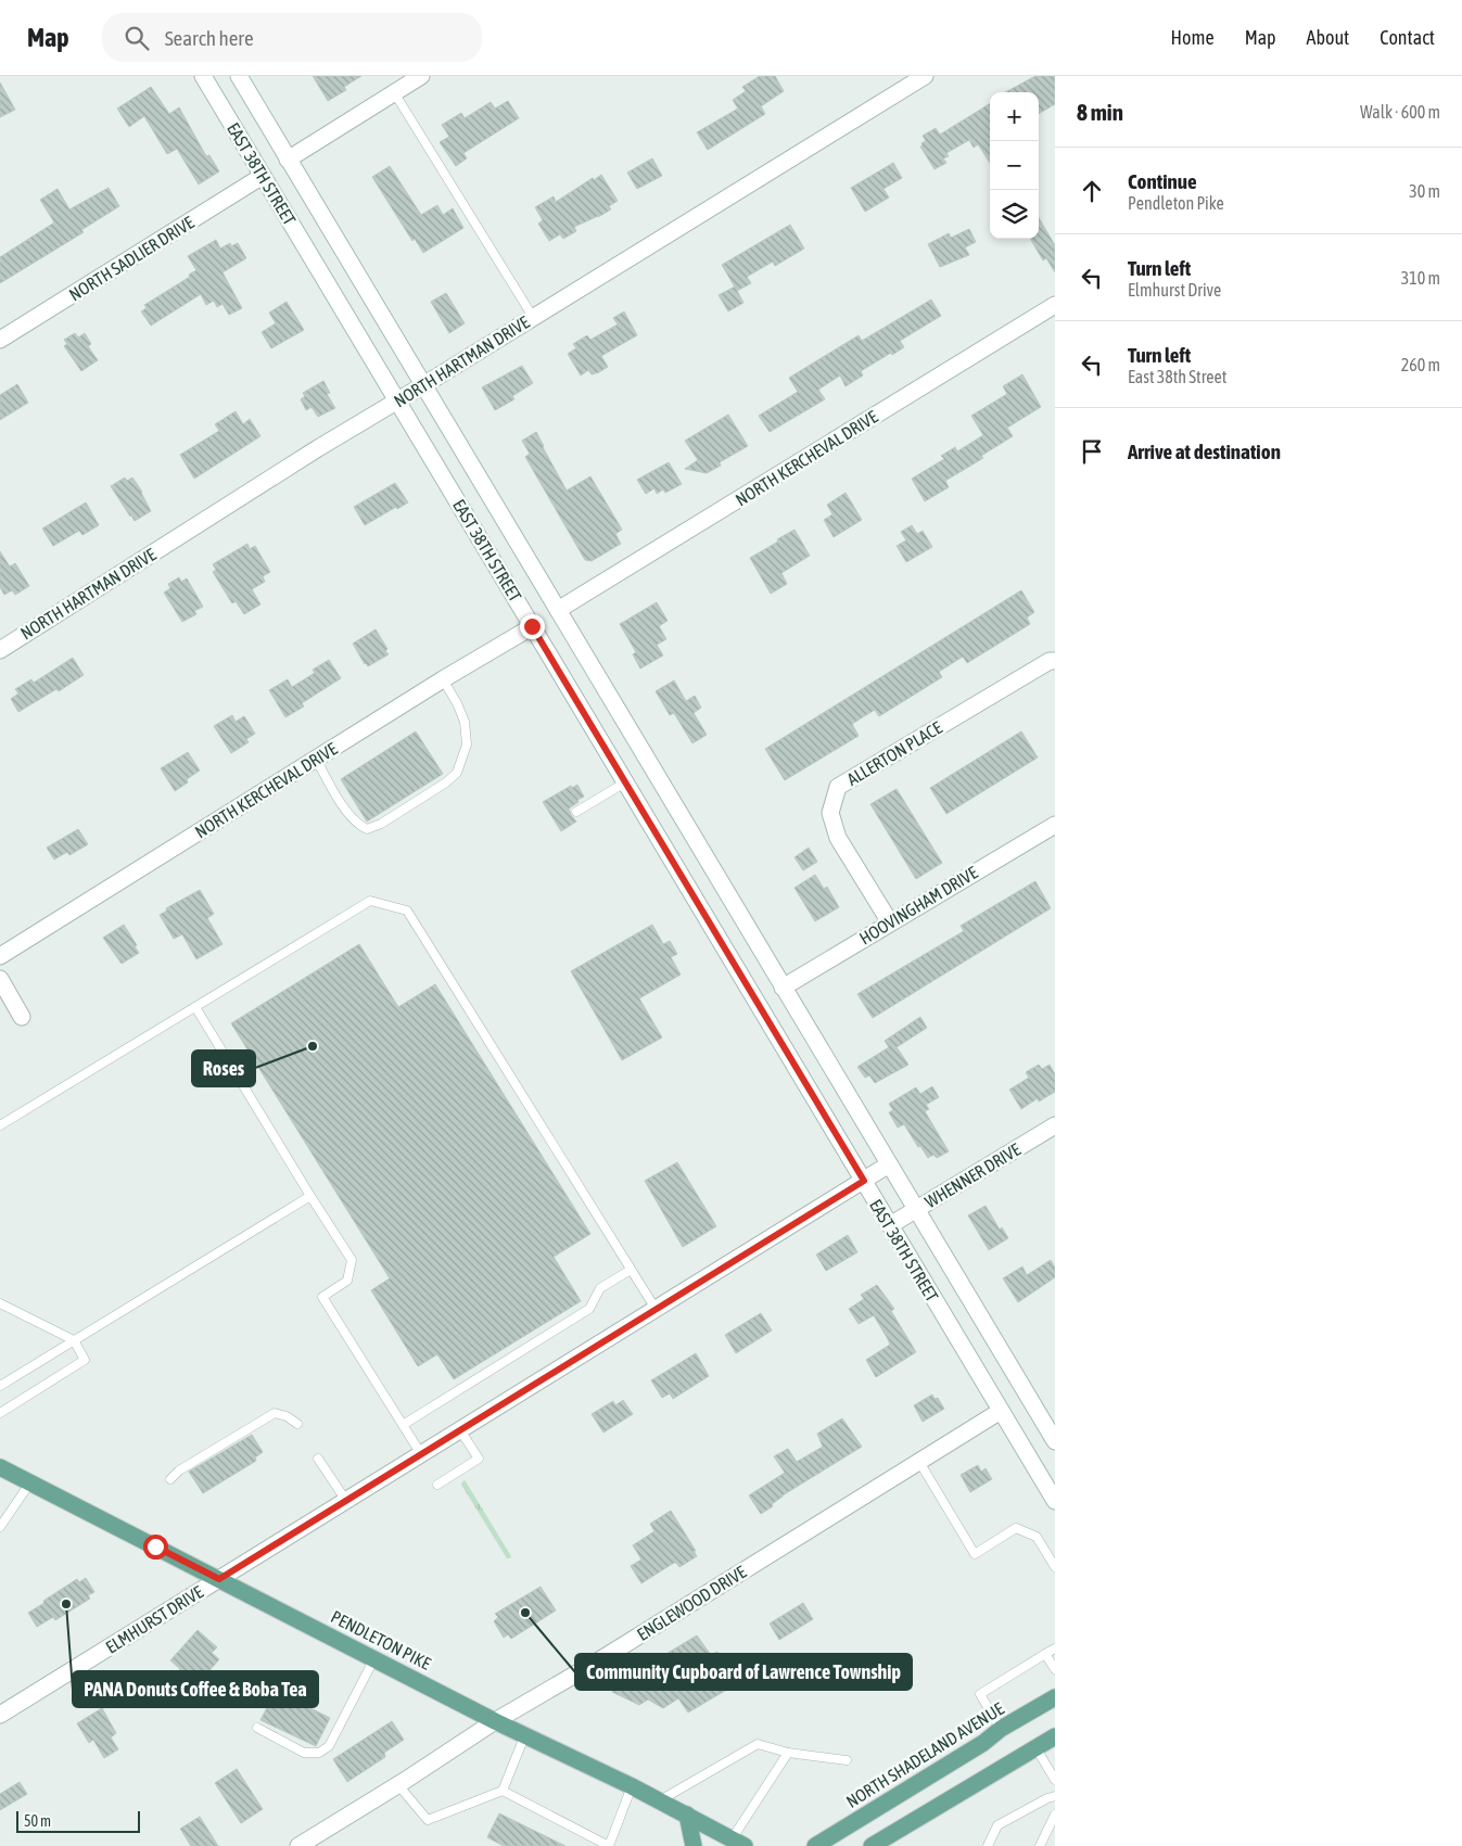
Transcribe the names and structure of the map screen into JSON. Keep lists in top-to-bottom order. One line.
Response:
{"streets":{"main road":["PENDLETON PIKE","NORTH SHADELAND AVENUE"],"street":["EAST 38TH STREET","NORTH SADLIER DRIVE","NORTH HARTMAN DRIVE","NORTH KERCHEVAL DRIVE","ALLERTON PLACE","HOOVINGHAM DRIVE","WHENNER DRIVE","ENGLEWOOD DRIVE","ELMHURST DRIVE"]},"crossings":[["EAST 38TH STREET","NORTH SADLIER DRIVE"],["EAST 38TH STREET","NORTH HARTMAN DRIVE"],["EAST 38TH STREET","NORTH KERCHEVAL DRIVE"],["EAST 38TH STREET","HOOVINGHAM DRIVE"],["EAST 38TH STREET","WHENNER DRIVE"],["EAST 38TH STREET","ENGLEWOOD DRIVE"],["EAST 38TH STREET","ELMHURST DRIVE"],["ALLERTON PLACE","HOOVINGHAM DRIVE"],["ENGLEWOOD DRIVE","PENDLETON PIKE"],["ELMHURST DRIVE","PENDLETON PIKE"]],"places":["Roses","PANA Donuts Coffee & Boba Tea","Community Cupboard of Lawrence Township"],"scale_bar":"50 m","page":{"header":"Map","search":"Search here","nav":["Home","Map","About","Contact"],"heading":["8 min","Walk · 600 m"],"map_buttons":["+","−"],"list":[["Continue","Pendleton Pike","30 m"],["Turn left","Elmhurst Drive","310 m"],["Turn left","East 38th Street","260 m"],"Arrive at destination"],"scale":"50 m"}}
